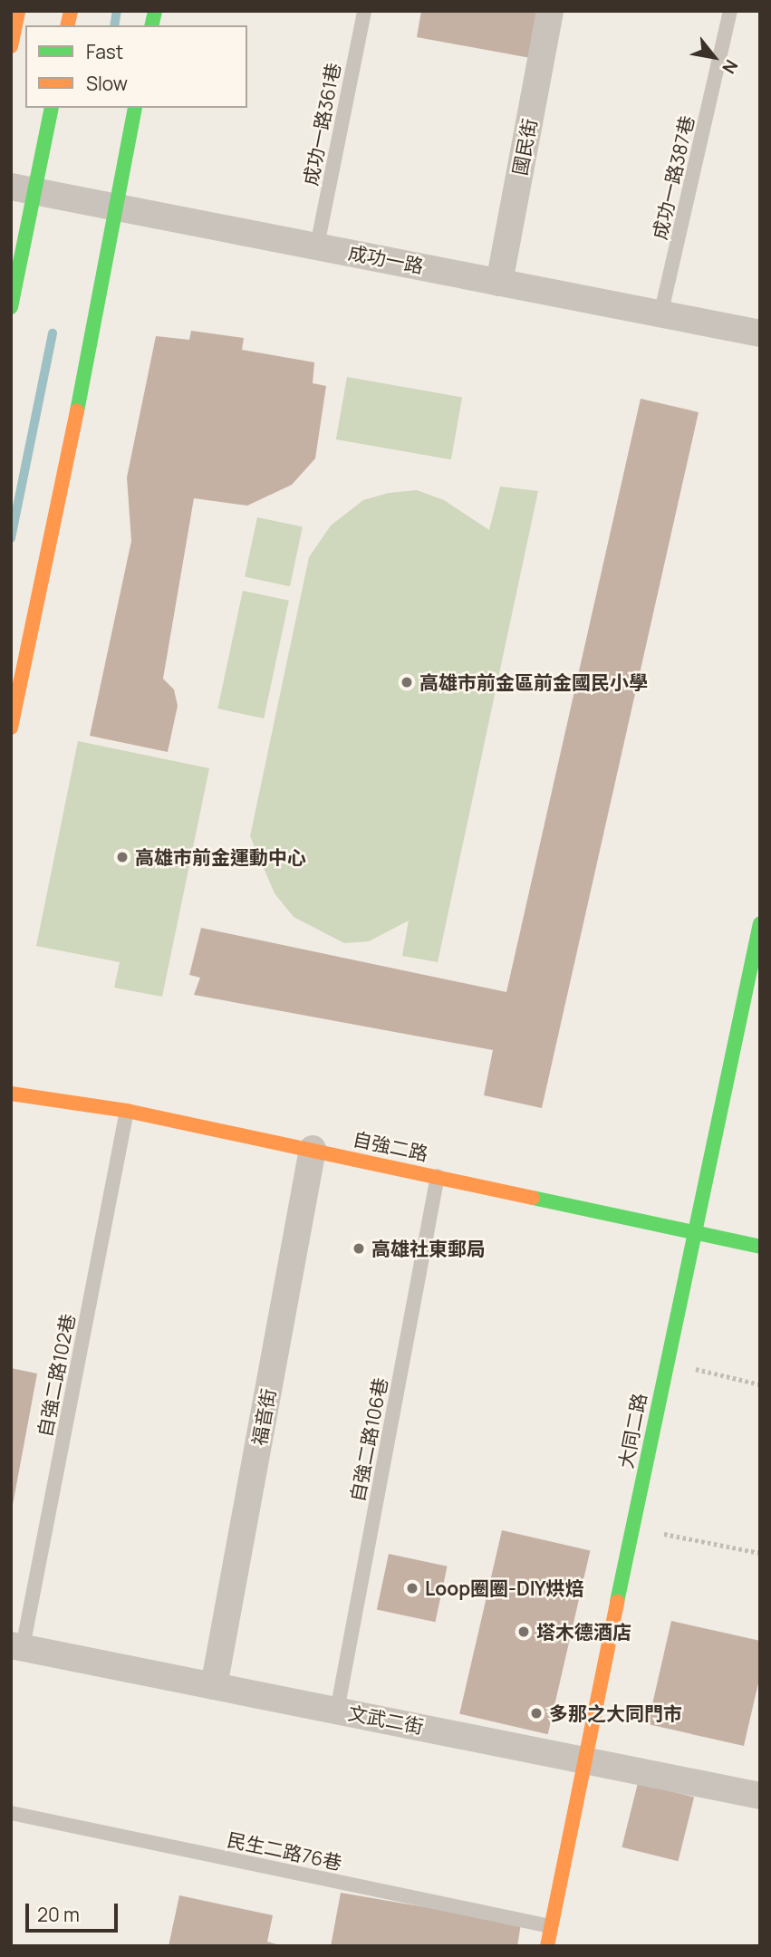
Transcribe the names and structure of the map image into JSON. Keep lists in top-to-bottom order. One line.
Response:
{"streets":{"street":["國民街","成功一路","自強二路","福音街","大同二路","文武二街"],"lane":["成功一路361巷","成功一路387巷","自強二路102巷","自強二路106巷","民生二路76巷"]},"crossings":[["成功一路361巷","成功一路"],["國民街","成功一路"],["成功一路387巷","成功一路"],["自強二路","自強二路102巷"],["自強二路","福音街"],["自強二路","大同二路"],["自強二路","自強二路106巷"],["自強二路102巷","文武二街"],["福音街","文武二街"],["大同二路","文武二街"],["大同二路","民生二路76巷"],["自強二路106巷","文武二街"]],"places":["高雄市前金區前金國民小學","高雄市前金運動中心","高雄社東郵局","Loop圈圈-DIY烘焙","塔木德酒店","多那之大同門市"],"legend":["Fast","Slow"],"scale_bar":"20 m","north":"bottom right"}
